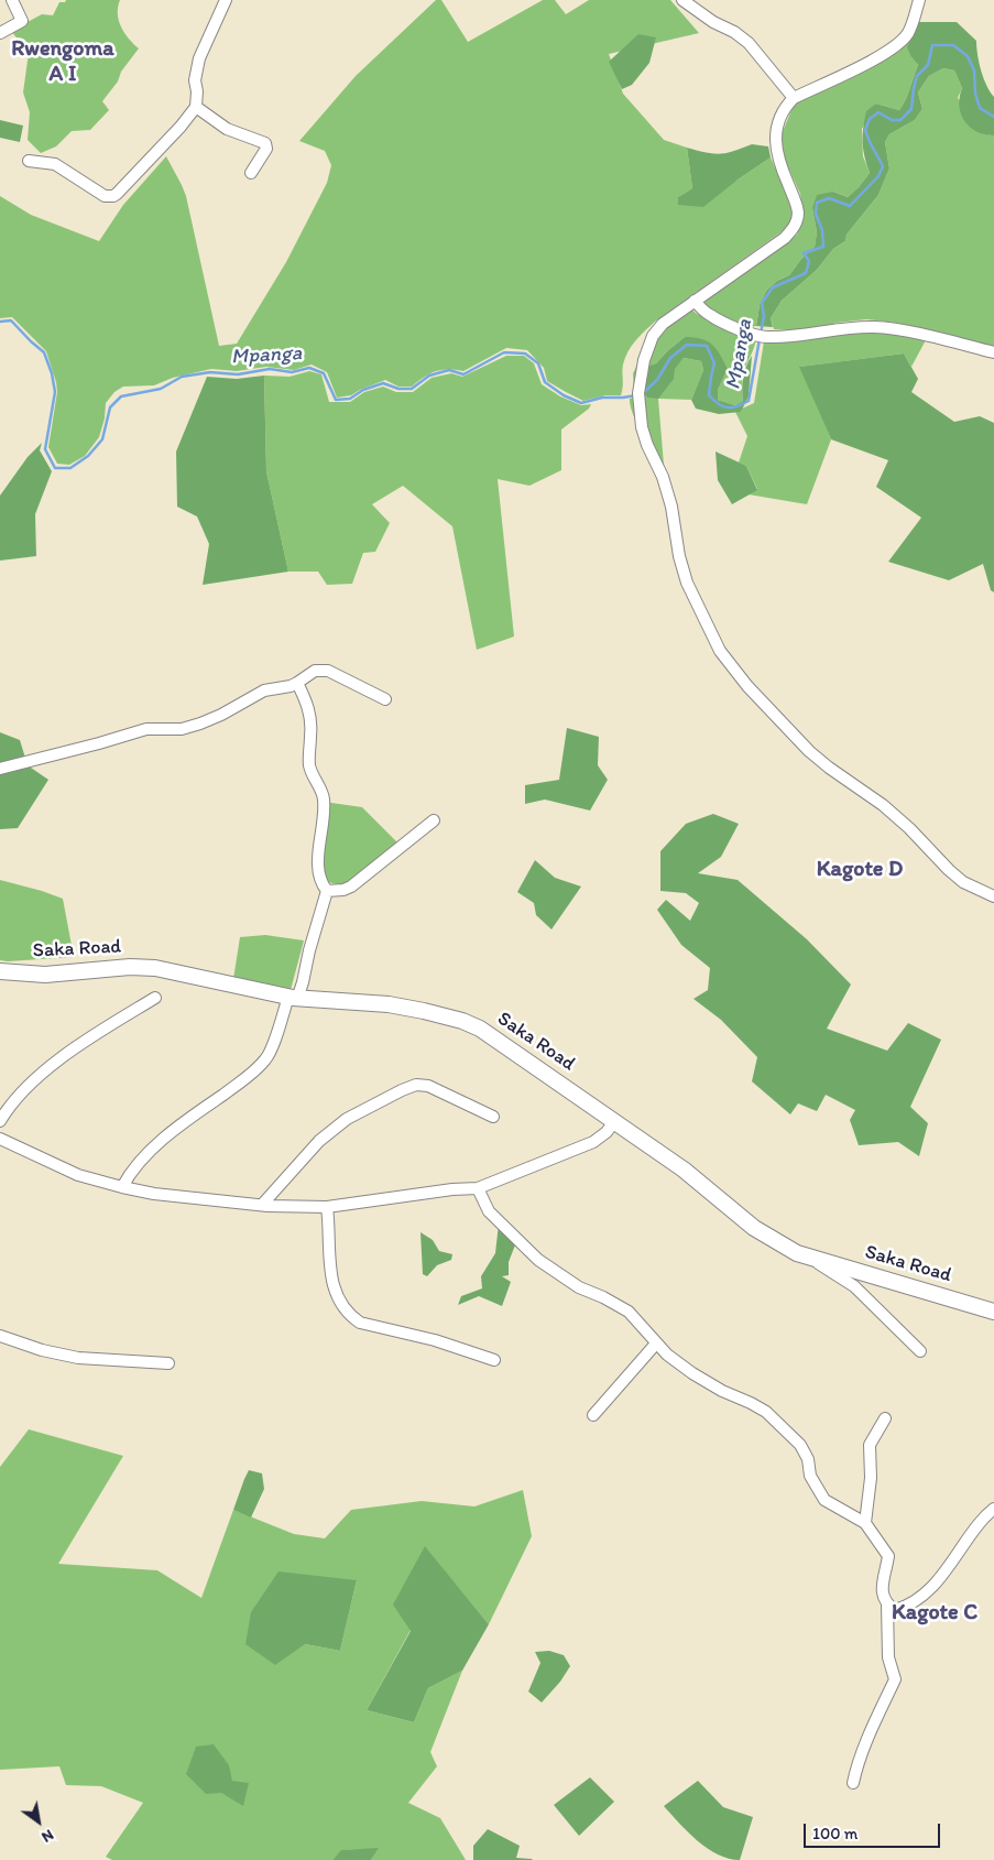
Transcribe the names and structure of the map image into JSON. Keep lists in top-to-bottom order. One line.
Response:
{"streets":{"main road":["Saka Road"]},"districts":["Rwengoma A I","Kagote D","Kagote C"],"water":["Mpanga"],"scale_bar":"100 m","north":"bottom right"}
